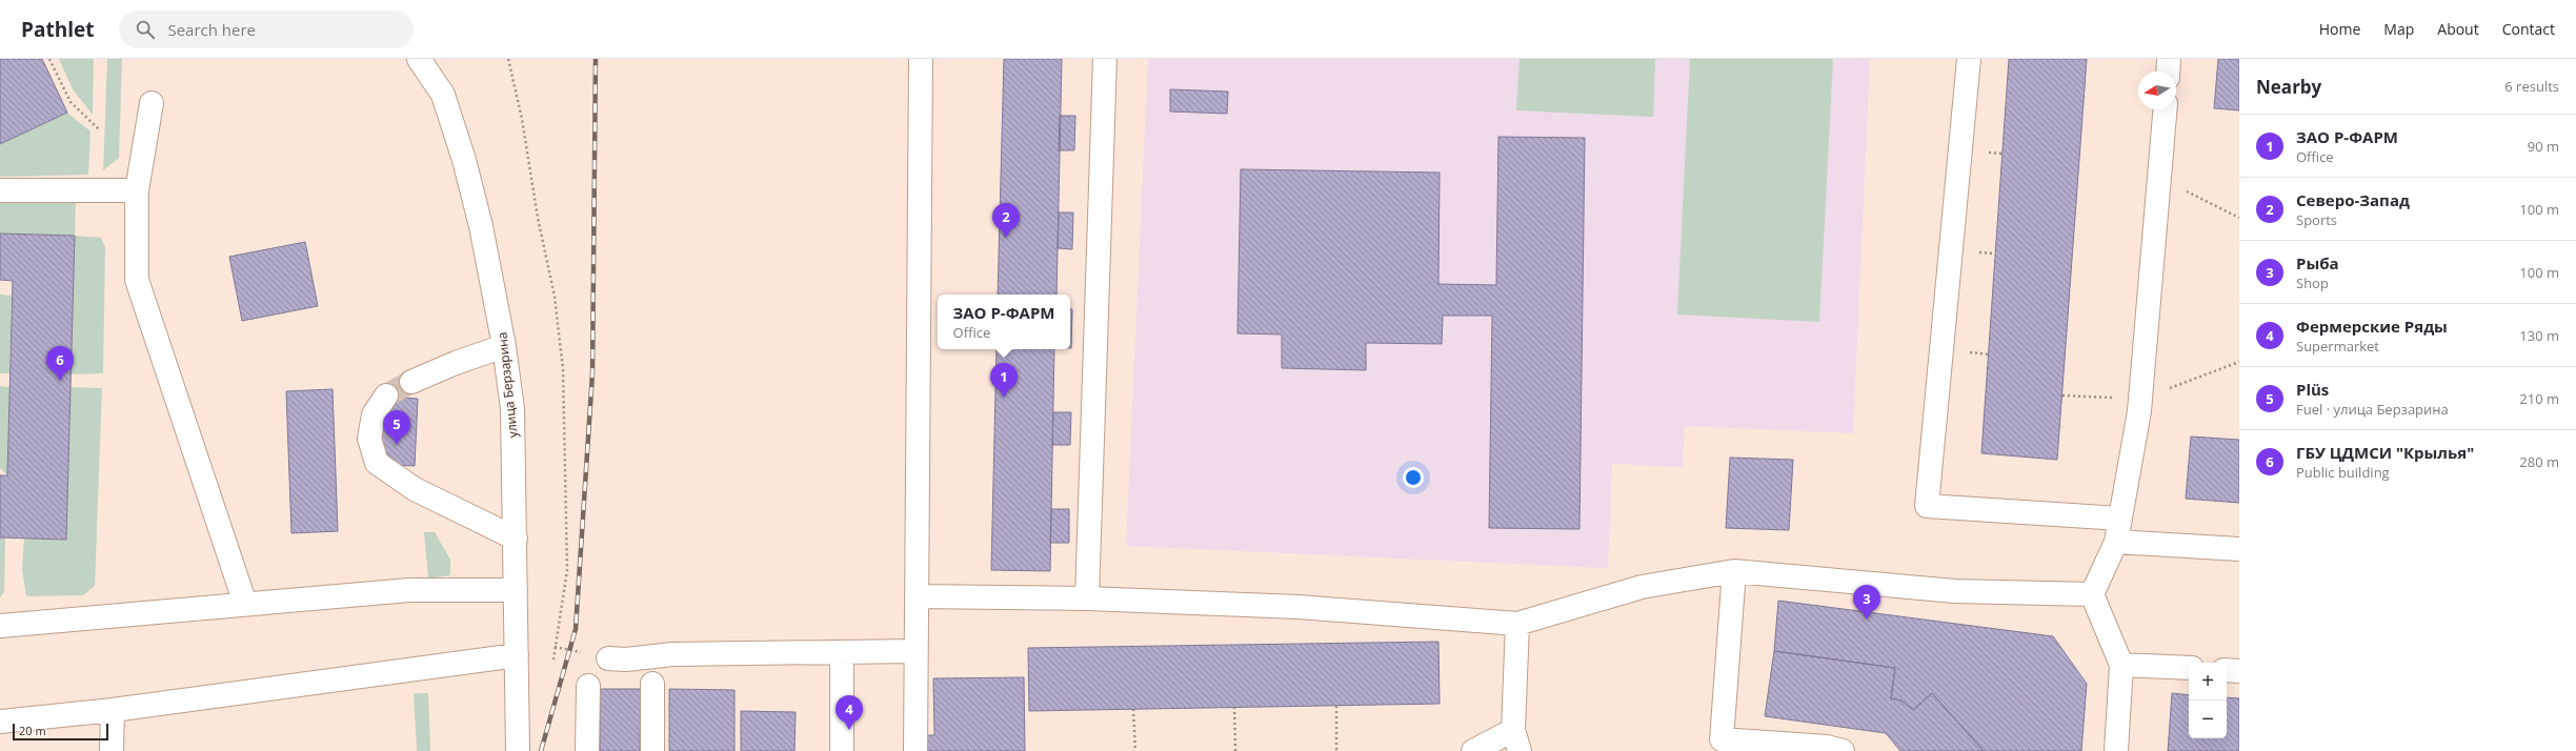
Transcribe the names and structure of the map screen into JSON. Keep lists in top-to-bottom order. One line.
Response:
{"streets":{"street":["улица Берзарина"]},"scale_bar":"20 m","north":"left","page":{"header":"Pathlet","search":"Search here","nav":["Home","Map","About","Contact"],"heading":["Nearby","6 results"],"list":[{"mark":"1","name":"ЗАО Р-ФАРМ","note":"Office","value":"90 m"},{"mark":"2","name":"Северо-Запад","note":"Sports","value":"100 m"},{"mark":"3","name":"Рыба","note":"Shop","value":"100 m"},{"mark":"4","name":"Фермерские Ряды","note":"Supermarket","value":"130 m"},{"mark":"5","name":"Plüs","note":"Fuel · улица Берзарина","value":"210 m"},{"mark":"6","name":"ГБУ ЦДМСИ \"Крылья\"","note":"Public building","value":"280 m"}],"pins":["2","6","1","5","3","4"],"popup":["ЗАО Р-ФАРМ","Office"],"map_buttons":["+","−"],"scale":"20 m"}}
